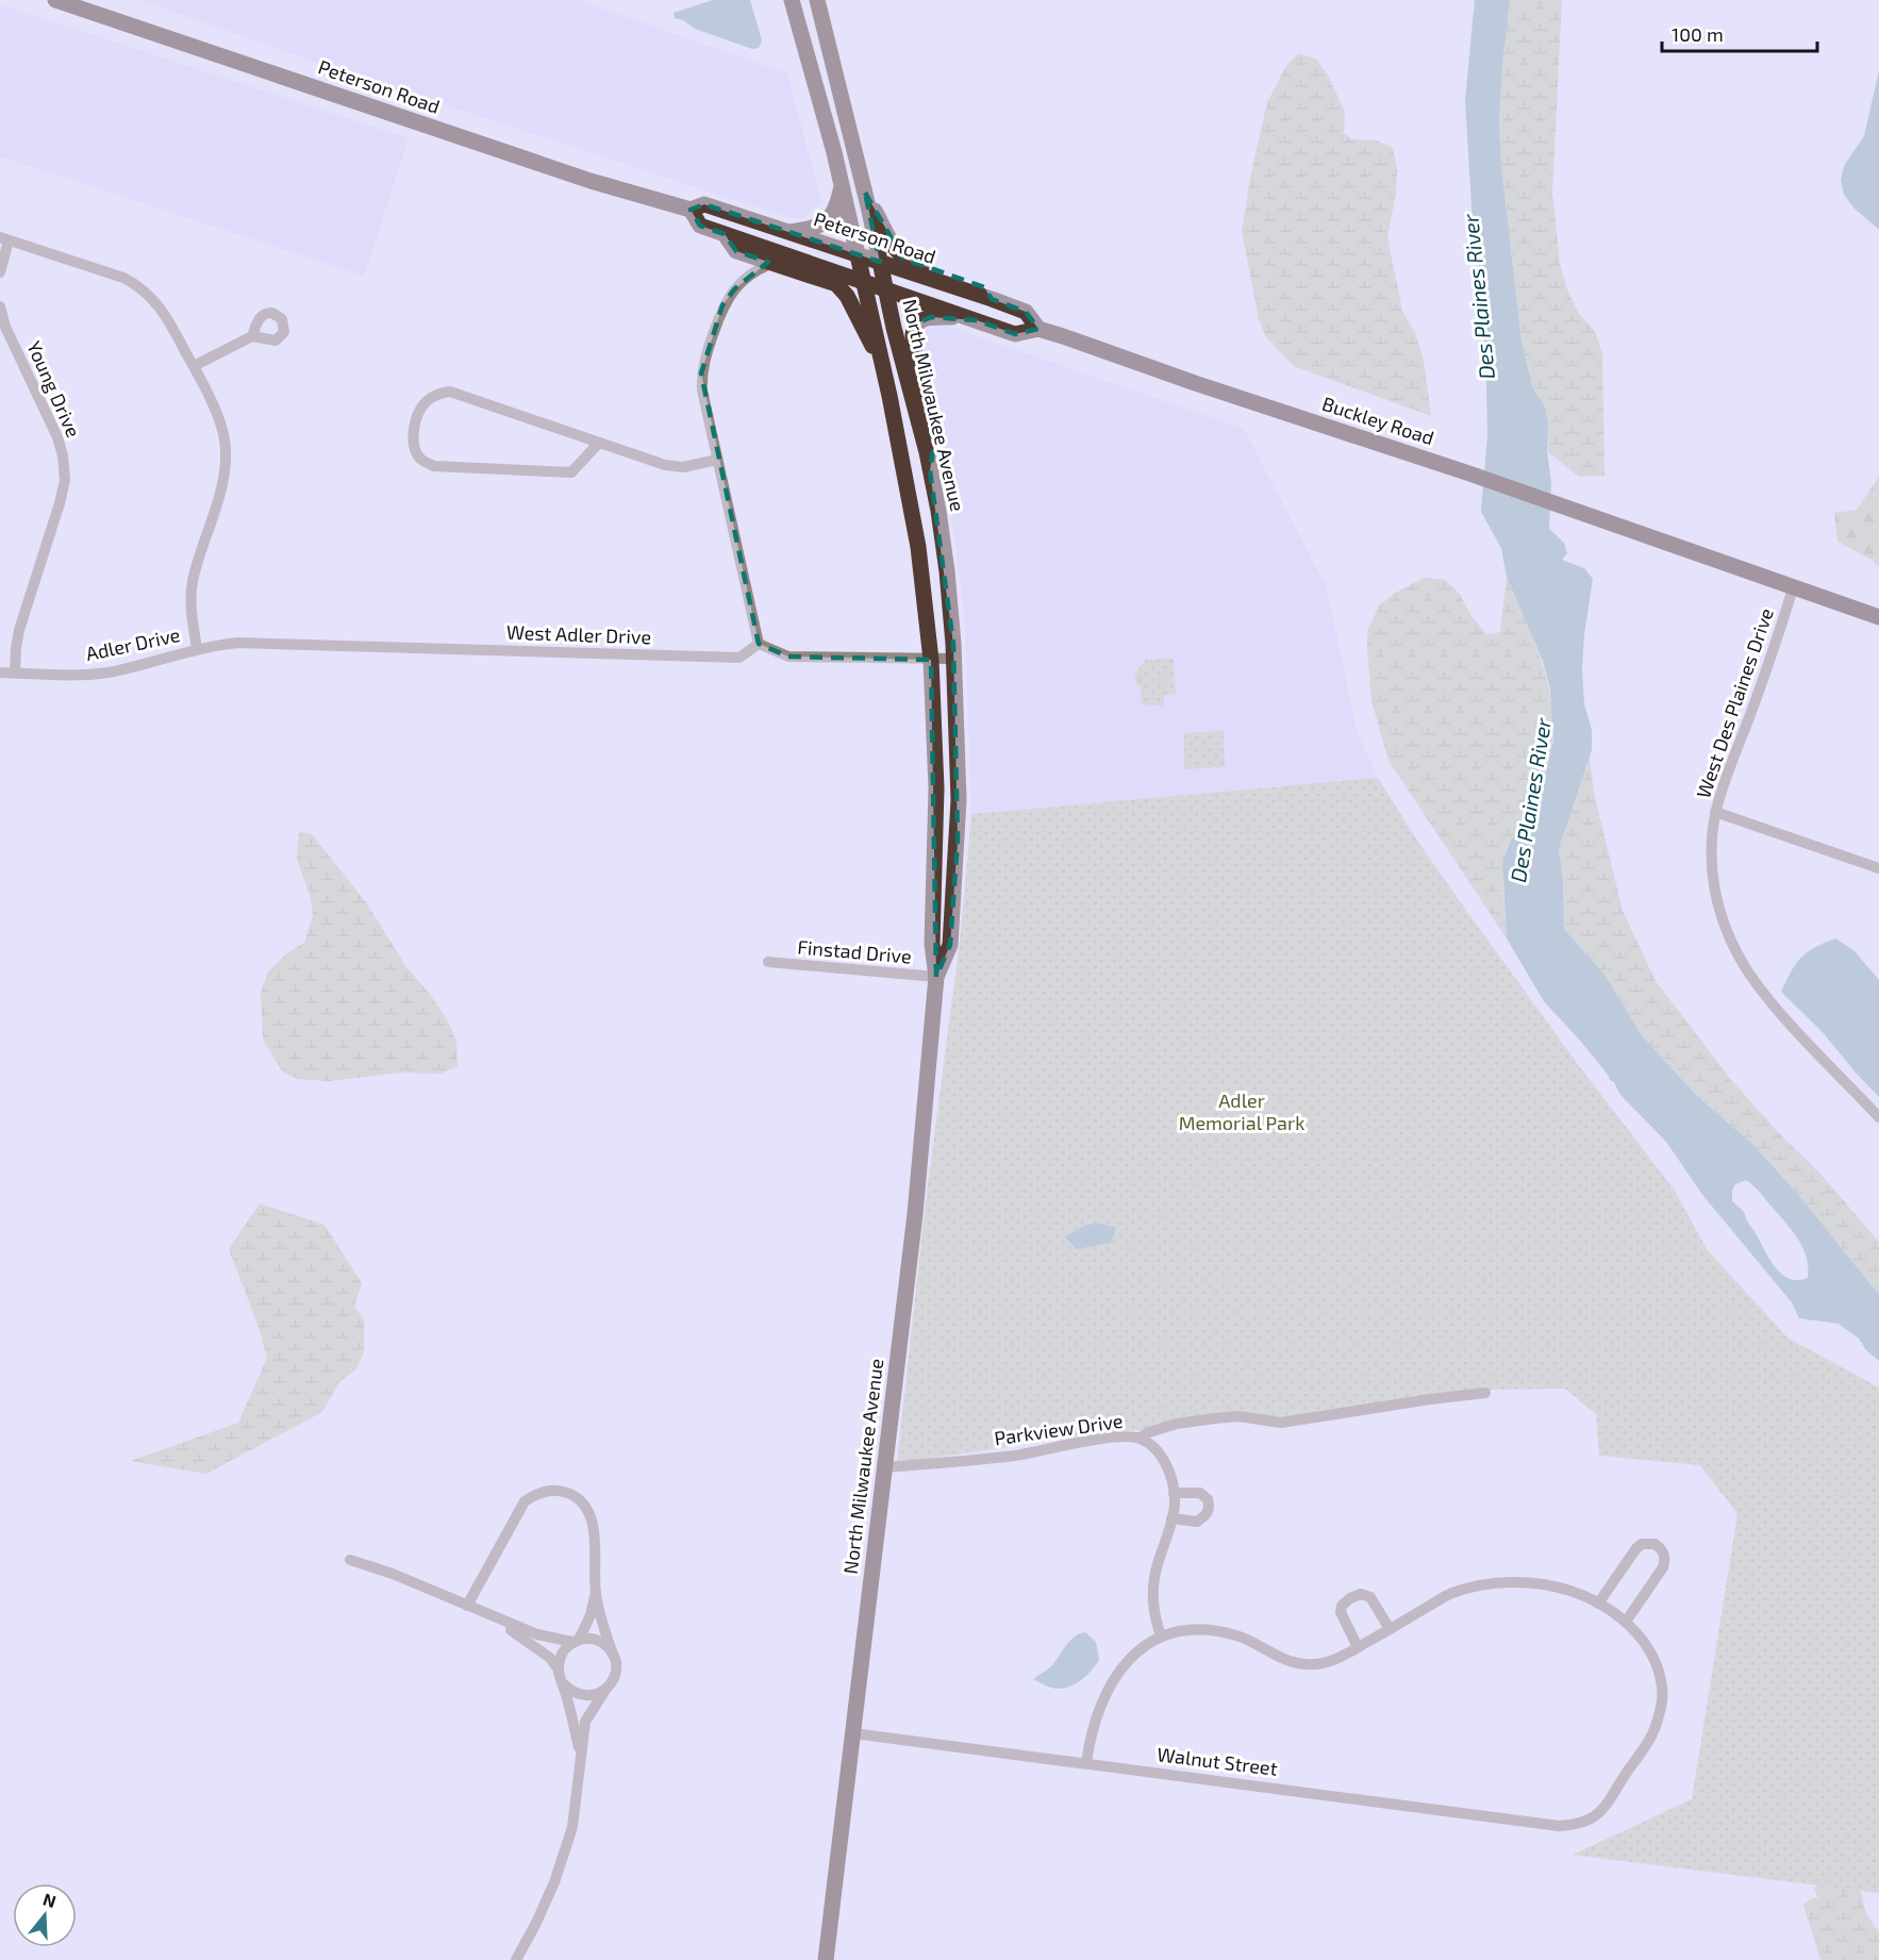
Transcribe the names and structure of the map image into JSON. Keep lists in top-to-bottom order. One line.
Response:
{"streets":{"main road":["Peterson Road","North Milwaukee Avenue","Buckley Road"],"street":["Young Drive","West Adler Drive","Adler Drive","West Des Plaines Drive","Finstad Drive","Parkview Drive","Walnut Street"]},"crossings":[["Peterson Road","North Milwaukee Avenue"],["Peterson Road","Buckley Road"],["Young Drive","Adler Drive"],["North Milwaukee Avenue","Buckley Road"],["North Milwaukee Avenue","Finstad Drive"],["North Milwaukee Avenue","Parkview Drive"],["North Milwaukee Avenue","Walnut Street"],["Buckley Road","West Des Plaines Drive"],["West Adler Drive","Adler Drive"]],"water":["Des Plaines River"],"parks":["Adler Memorial Park"],"scale_bar":"100 m","north":"top"}
